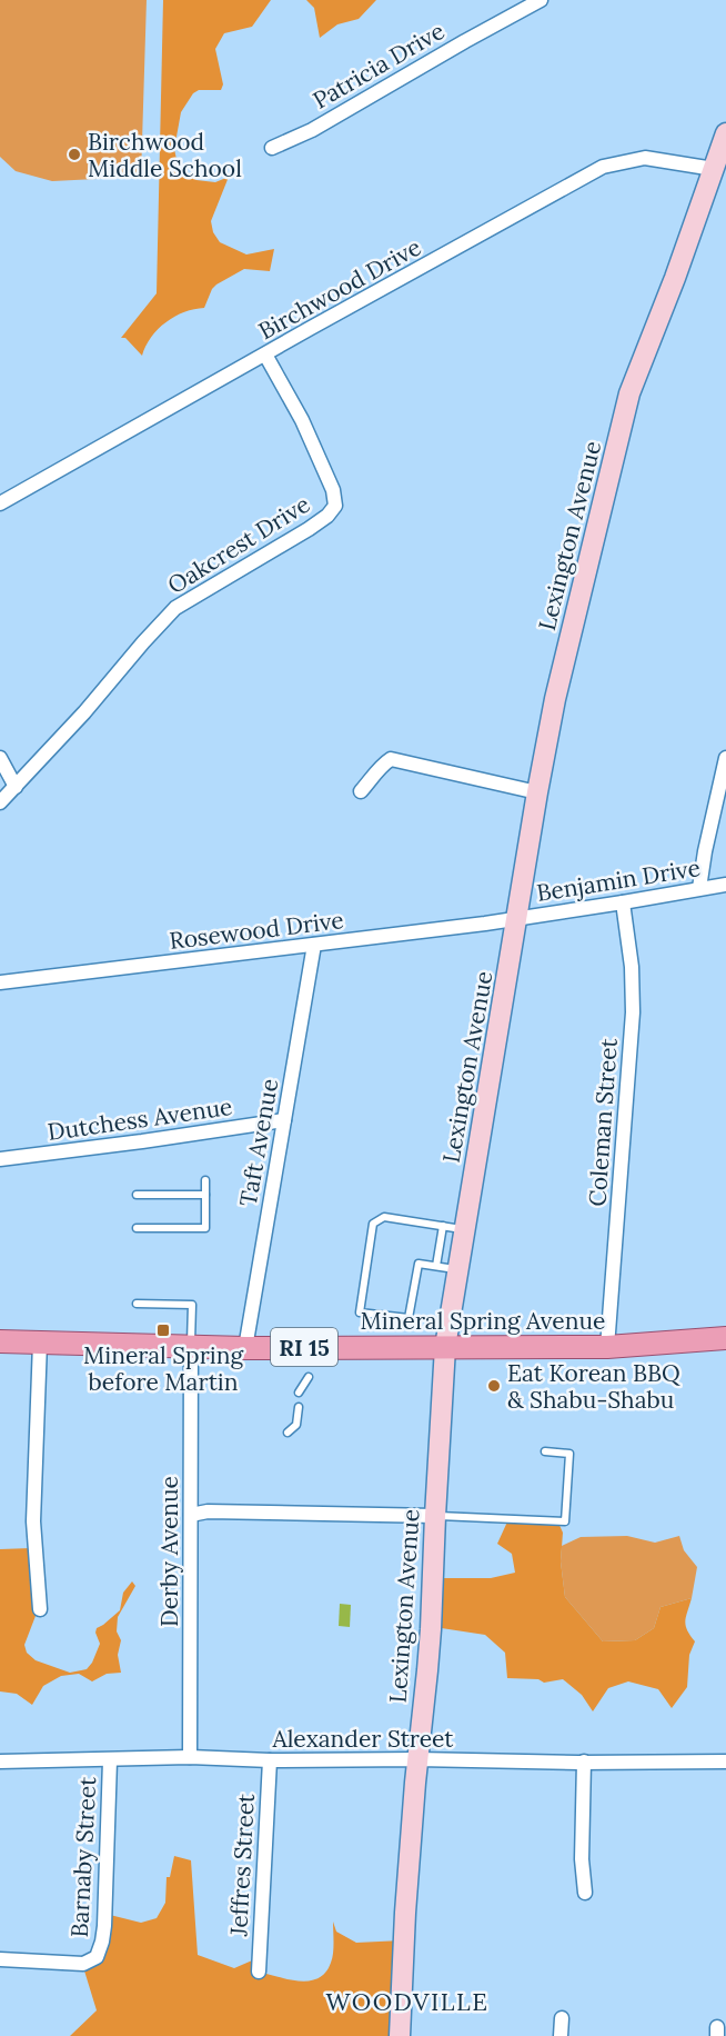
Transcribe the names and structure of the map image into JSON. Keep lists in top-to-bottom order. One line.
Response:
{"streets":{"main road":["Mineral Spring Avenue","RI 15"],"street":["Patricia Drive","Birchwood Drive","Lexington Avenue","Oakcrest Drive","Benjamin Drive","Rosewood Drive","Dutchess Avenue","Coleman Street","Taft Avenue","Derby Avenue","Alexander Street","Barnaby Street","Jeffres Street"]},"crossings":[["Birchwood Drive","Lexington Avenue"],["Birchwood Drive","Oakcrest Drive"],["Lexington Avenue","Benjamin Drive"],["Lexington Avenue","Rosewood Drive"],["Lexington Avenue","Mineral Spring Avenue"],["Lexington Avenue","Alexander Street"],["Benjamin Drive","Rosewood Drive"],["Benjamin Drive","Coleman Street"],["Rosewood Drive","Taft Avenue"],["Dutchess Avenue","Taft Avenue"],["Coleman Street","Mineral Spring Avenue"],["Taft Avenue","Mineral Spring Avenue"],["Mineral Spring Avenue","Derby Avenue"],["Derby Avenue","Alexander Street"],["Alexander Street","Barnaby Street"],["Alexander Street","Jeffres Street"]],"districts":["WOODVILLE"],"places":{"other":["Birchwood Middle School","Eat Korean BBQ & Shabu-Shabu"],"transit":["Mineral Spring before Martin"]}}
